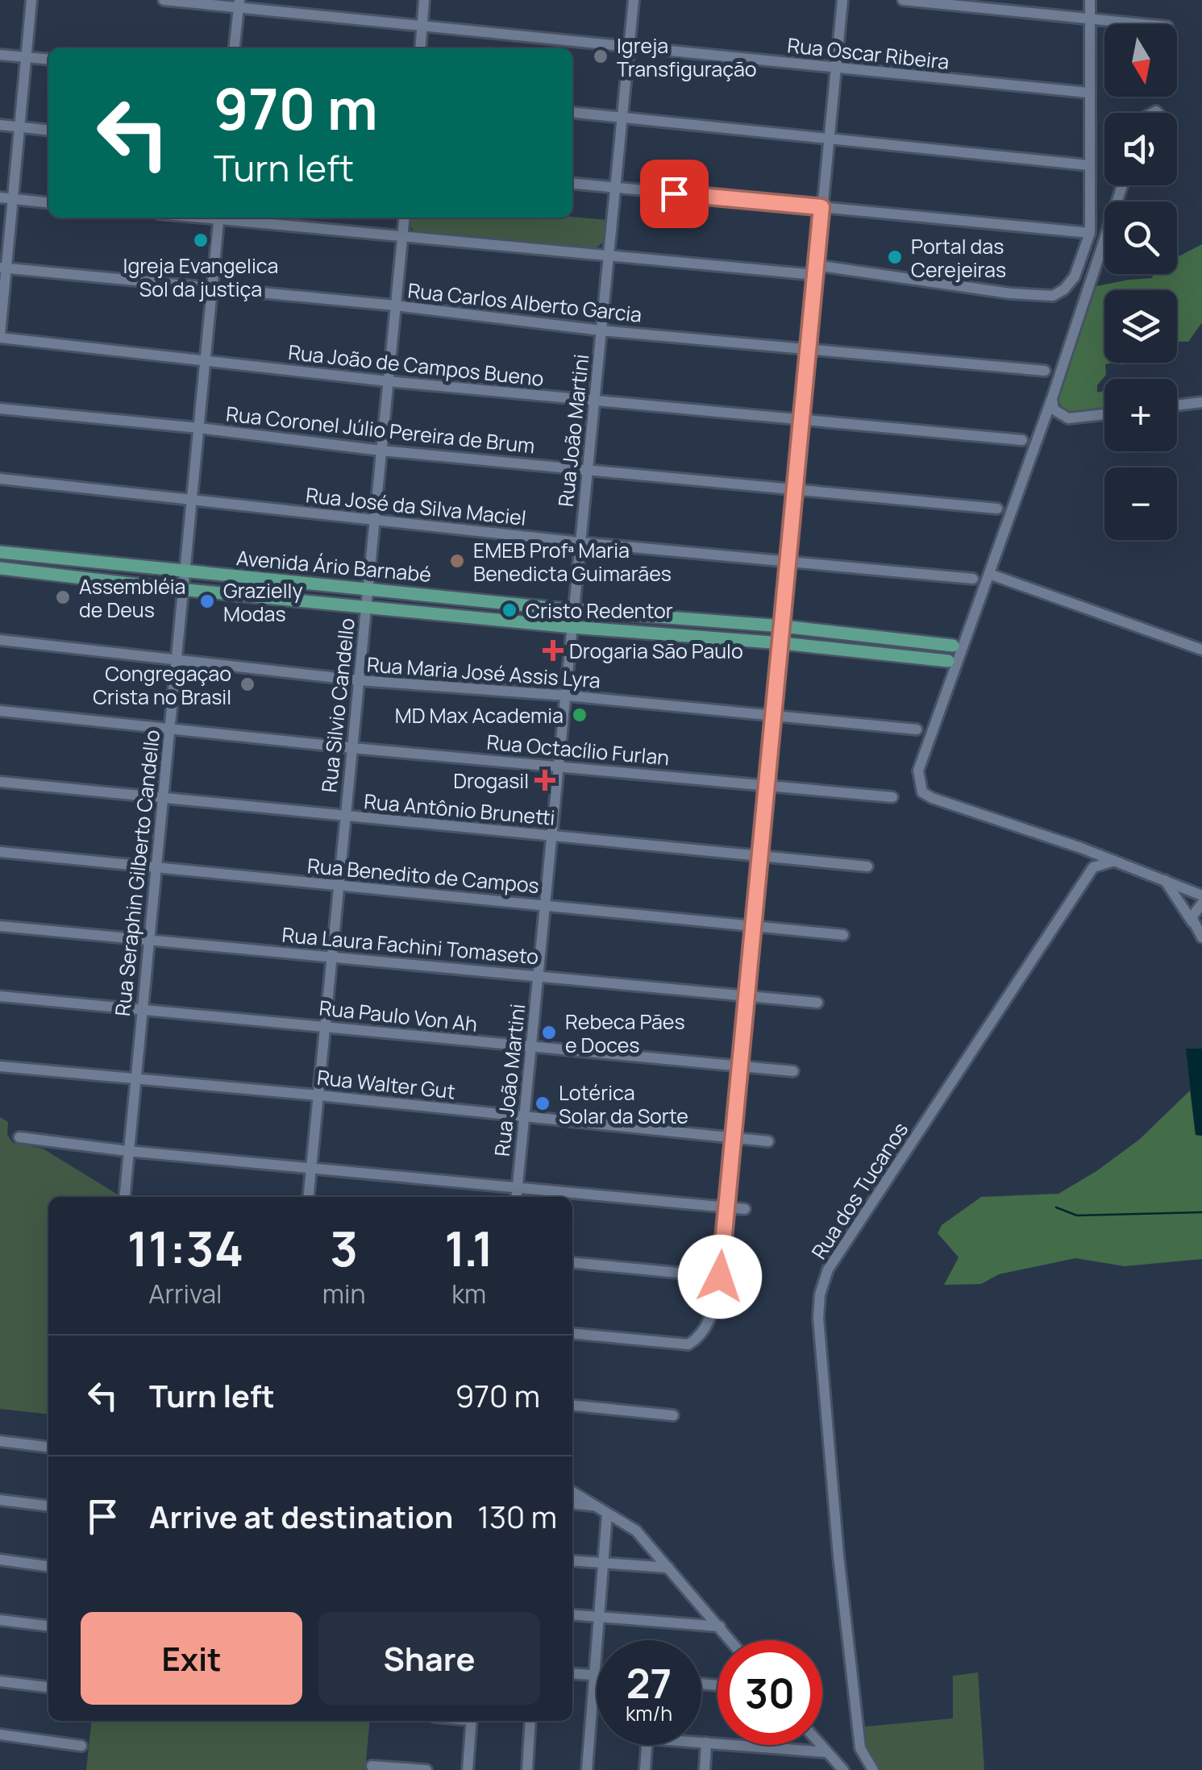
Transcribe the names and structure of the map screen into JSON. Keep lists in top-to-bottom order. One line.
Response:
{"streets":{"main road":["Avenida Ário Barnabé"],"street":["Rua Oscar Ribeira","Rua Carlos Alberto Garcia","Rua João de Campos Bueno","Rua Coronel Júlio Pereira de Brum","Rua João Martini","Rua José da Silva Maciel","Rua Maria José Assis Lyra","Rua Silvio Candello","Rua Octacílio Furlan","Rua Antônio Brunetti","Rua Seraphin Gilberto Candello","Rua Benedito de Campos","Rua Laura Fachini Tomaseto","Rua Paulo Von Ah","Rua Walter Gut","Rua dos Tucanos"]},"crossings":[["Rua Oscar Ribeira","Rua João Martini"],["Rua Carlos Alberto Garcia","Rua João Martini"],["Rua Carlos Alberto Garcia","Rua Silvio Candello"],["Rua Carlos Alberto Garcia","Rua Seraphin Gilberto Candello"],["Rua João de Campos Bueno","Rua João Martini"],["Rua João de Campos Bueno","Rua Silvio Candello"],["Rua João de Campos Bueno","Rua Seraphin Gilberto Candello"],["Rua Coronel Júlio Pereira de Brum","Rua João Martini"],["Rua Coronel Júlio Pereira de Brum","Rua Silvio Candello"],["Rua Coronel Júlio Pereira de Brum","Rua Seraphin Gilberto Candello"],["Rua João Martini","Rua José da Silva Maciel"],["Rua João Martini","Avenida Ário Barnabé"],["Rua João Martini","Rua Maria José Assis Lyra"],["Rua João Martini","Rua Octacílio Furlan"],["Rua João Martini","Rua Antônio Brunetti"],["Rua João Martini","Rua Benedito de Campos"],["Rua João Martini","Rua Laura Fachini Tomaseto"],["Rua João Martini","Rua Paulo Von Ah"],["Rua João Martini","Rua Walter Gut"],["Rua José da Silva Maciel","Rua Silvio Candello"],["Rua José da Silva Maciel","Rua Seraphin Gilberto Candello"],["Avenida Ário Barnabé","Rua Silvio Candello"],["Avenida Ário Barnabé","Rua Seraphin Gilberto Candello"],["Rua Maria José Assis Lyra","Rua Silvio Candello"],["Rua Maria José Assis Lyra","Rua Seraphin Gilberto Candello"],["Rua Silvio Candello","Rua Octacílio Furlan"],["Rua Silvio Candello","Rua Antônio Brunetti"],["Rua Silvio Candello","Rua Benedito de Campos"],["Rua Silvio Candello","Rua Laura Fachini Tomaseto"],["Rua Silvio Candello","Rua Paulo Von Ah"],["Rua Silvio Candello","Rua Walter Gut"],["Rua Octacílio Furlan","Rua Seraphin Gilberto Candello"],["Rua Antônio Brunetti","Rua Seraphin Gilberto Candello"],["Rua Seraphin Gilberto Candello","Rua Benedito de Campos"],["Rua Seraphin Gilberto Candello","Rua Laura Fachini Tomaseto"],["Rua Seraphin Gilberto Candello","Rua Paulo Von Ah"],["Rua Seraphin Gilberto Candello","Rua Walter Gut"]],"places":{"other":["Igreja Transfiguração","Igreja Evangelica Sol da justiça","Portal das Cerejeiras","EMEB Profª Maria Benedicta Guimarães","Assembléia de Deus","Grazielly Modas","Cristo Redentor","Congregaçao Crista no Brasil","MD Max Academia","Rebeca Pães e Doces","Lotérica Solar da Sorte"],"health":["Drogaria São Paulo","Drogasil"]},"north":"bottom","page":{"map_buttons":["+","−"],"turn":["970 m","Turn left"],"eta":["11:34","Arrival","3","min","1.1","km"],"list":[{"name":"Turn left","value":"970 m"},{"name":"Arrive at destination","value":"130 m"}],"buttons":["Exit","Share"],"speed":"27 km/h","limit":"30"}}
